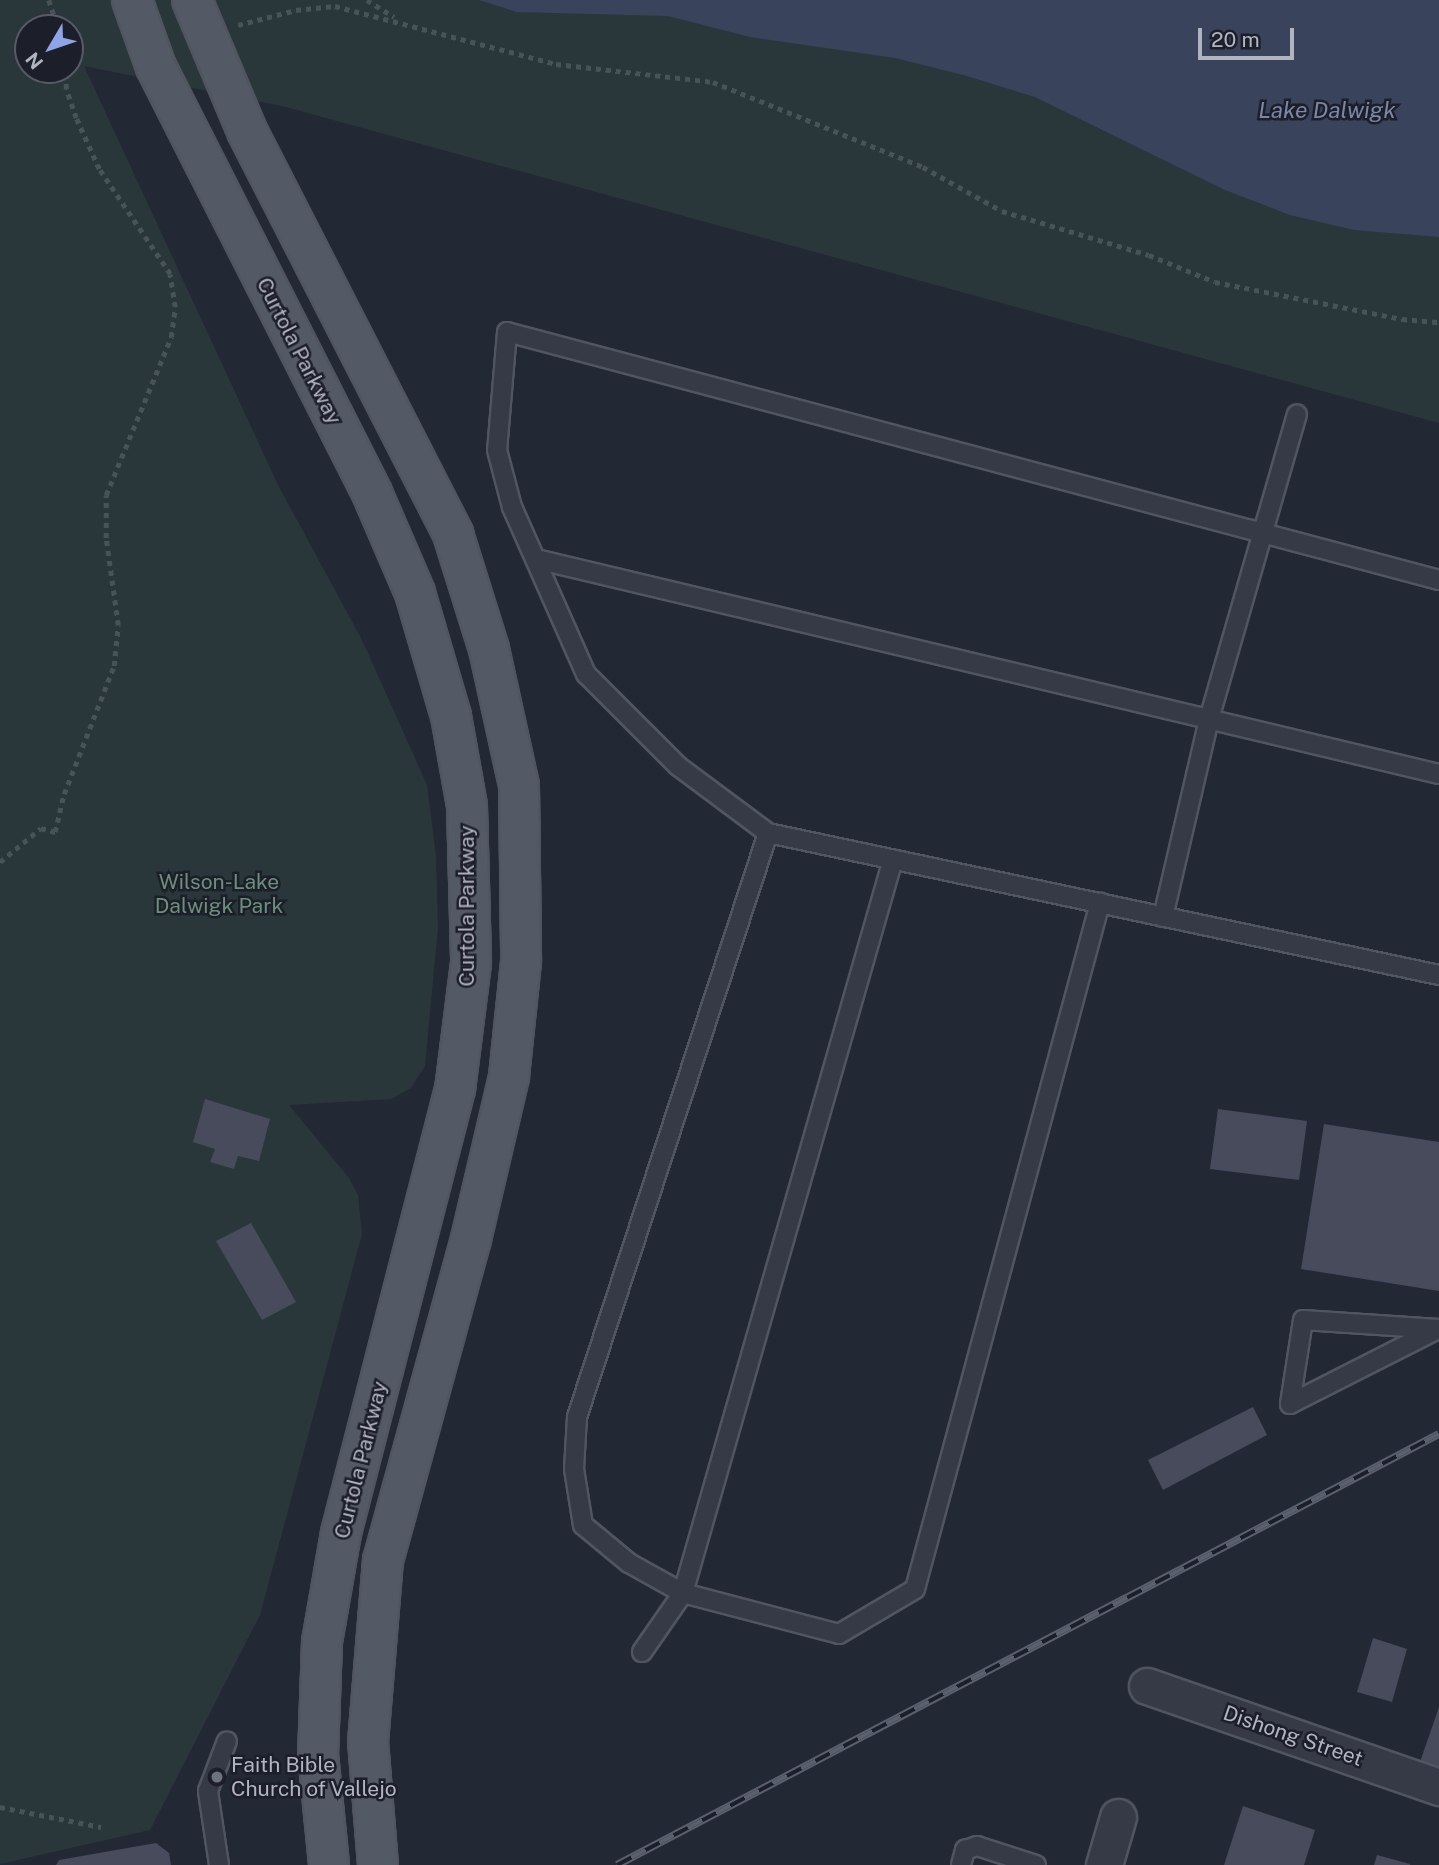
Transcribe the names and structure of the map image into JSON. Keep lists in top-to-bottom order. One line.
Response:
{"streets":{"main road":["Curtola Parkway"],"street":["Dishong Street"]},"water":["Lake Dalwigk"],"parks":["Wilson-Lake Dalwigk Park"],"places":["Faith Bible Church of Vallejo"],"scale_bar":"20 m","north":"bottom left"}
